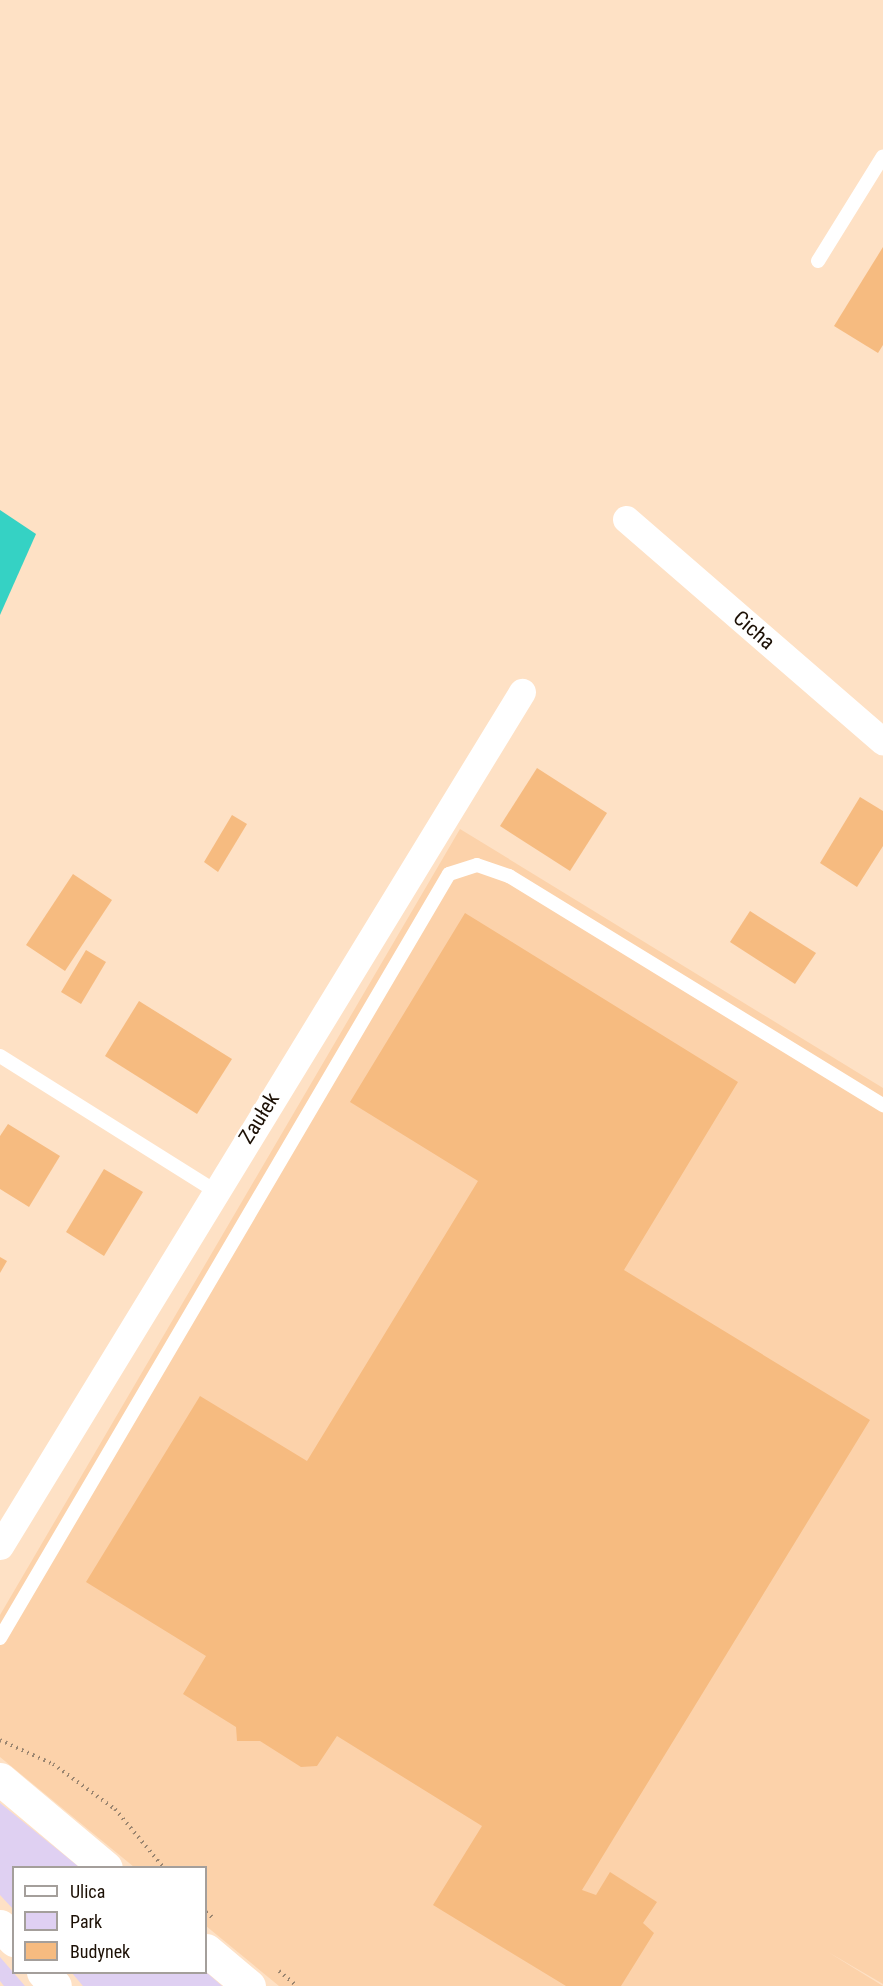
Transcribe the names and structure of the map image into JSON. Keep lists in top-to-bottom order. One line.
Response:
{"streets":{"street":["Cicha","Zaułek"]},"legend":["Ulica","Park","Budynek"]}
